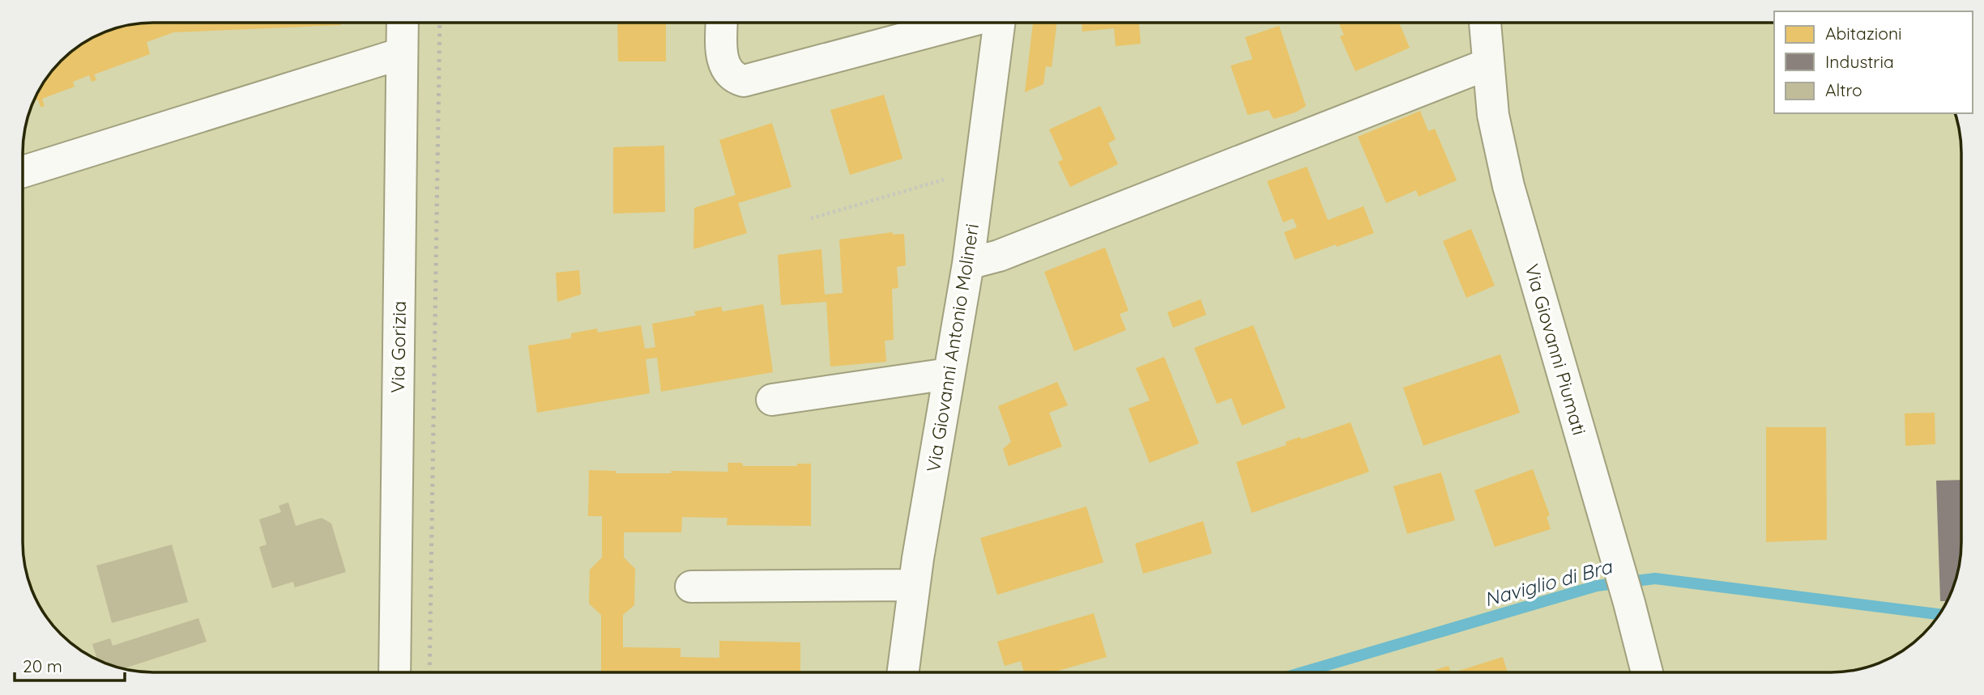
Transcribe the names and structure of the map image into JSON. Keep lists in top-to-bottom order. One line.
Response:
{"streets":{"street":["Via Gorizia","Via Giovanni Antonio Molineri","Via Giovanni Piumati"]},"water":["Naviglio di Bra"],"legend":["Abitazioni","Industria","Altro"],"scale_bar":"20 m"}
